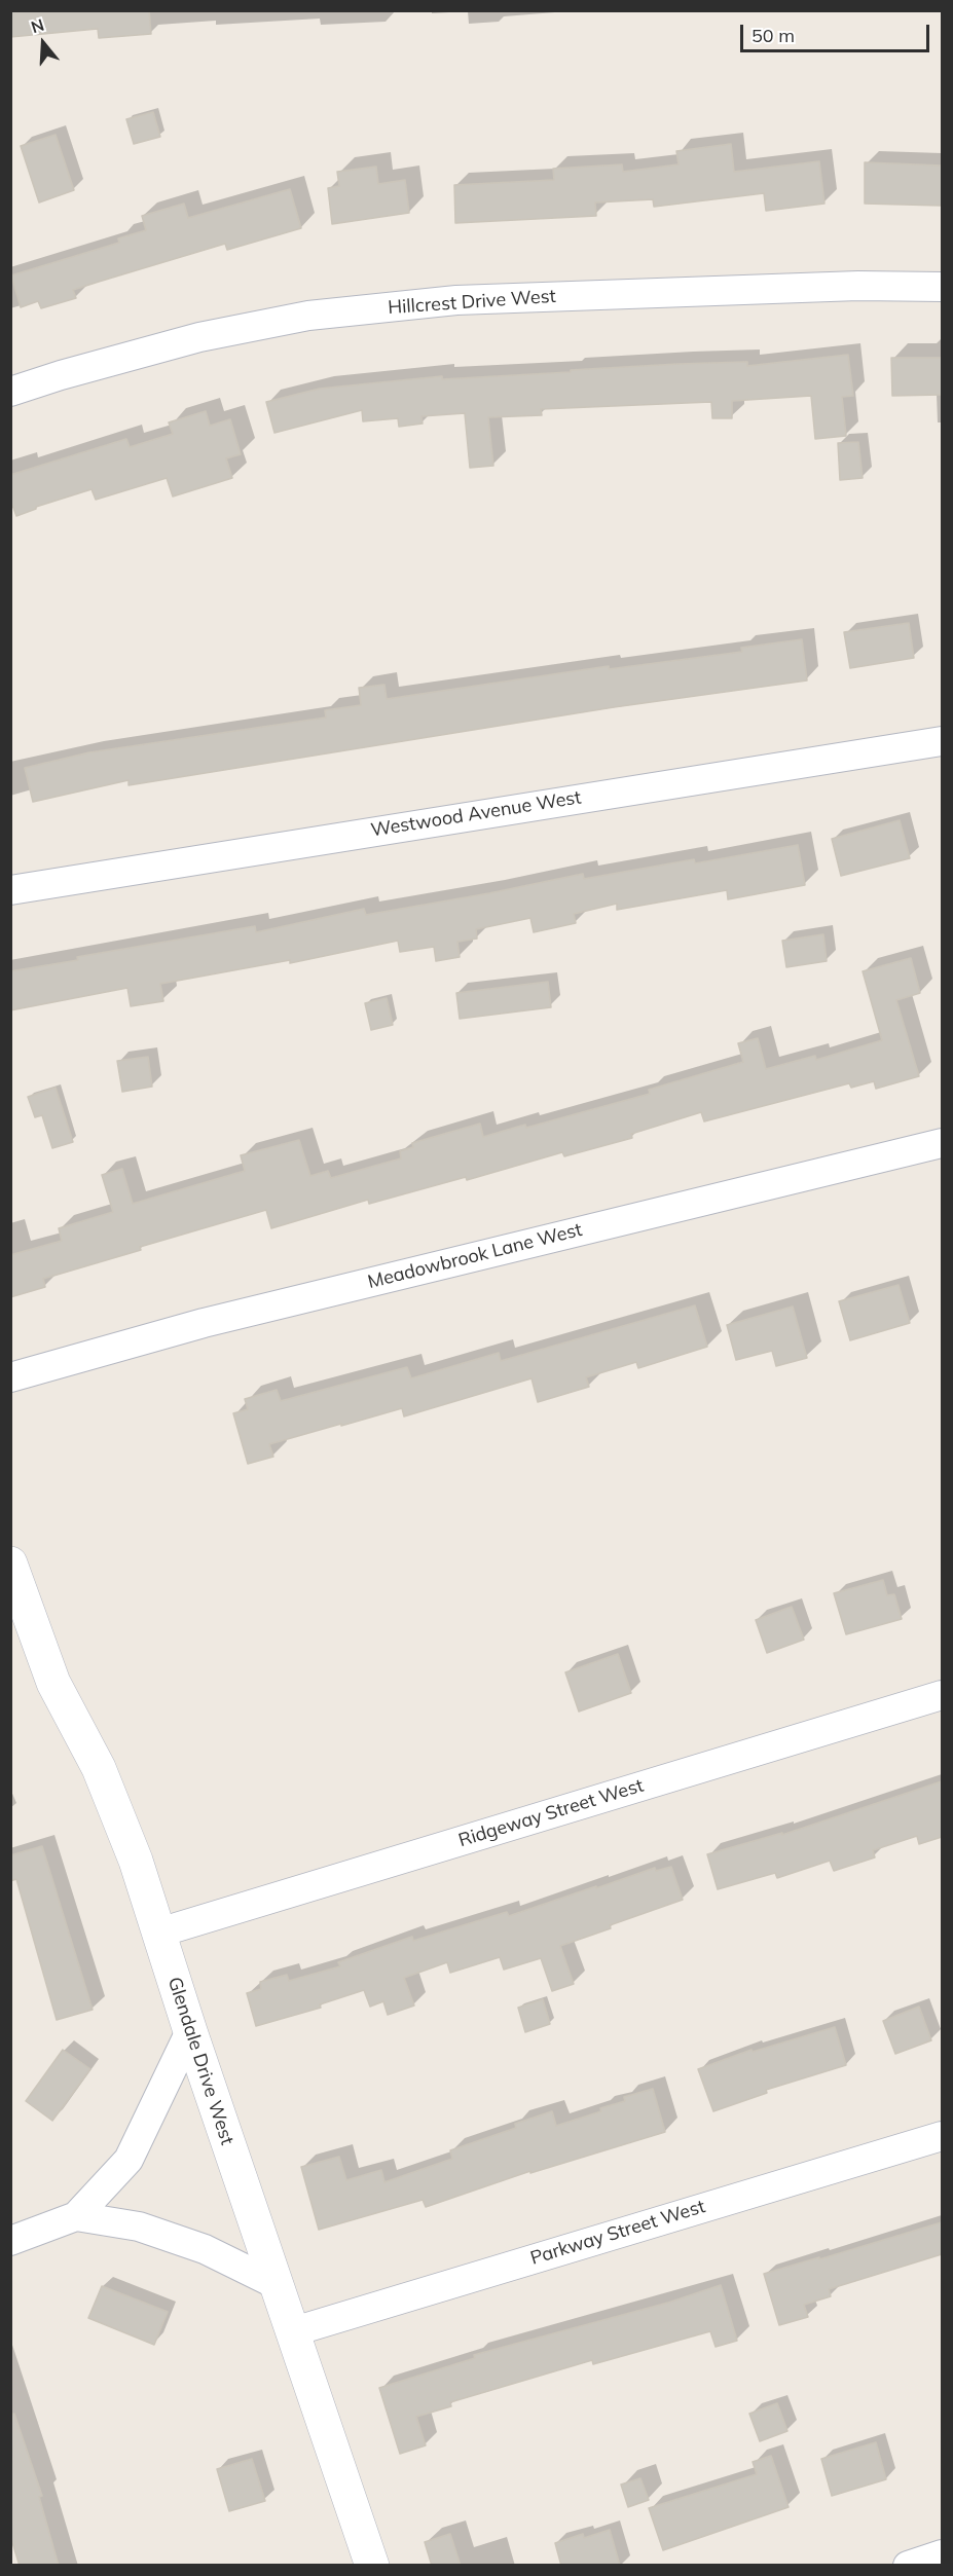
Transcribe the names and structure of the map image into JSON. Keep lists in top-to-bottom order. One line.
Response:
{"streets":{"street":["Hillcrest Drive West","Westwood Avenue West","Meadowbrook Lane West","Ridgeway Street West","Glendale Drive West","Parkway Street West"]},"crossings":[["Ridgeway Street West","Glendale Drive West"],["Glendale Drive West","Parkway Street West"]],"scale_bar":"50 m","north":"top"}
